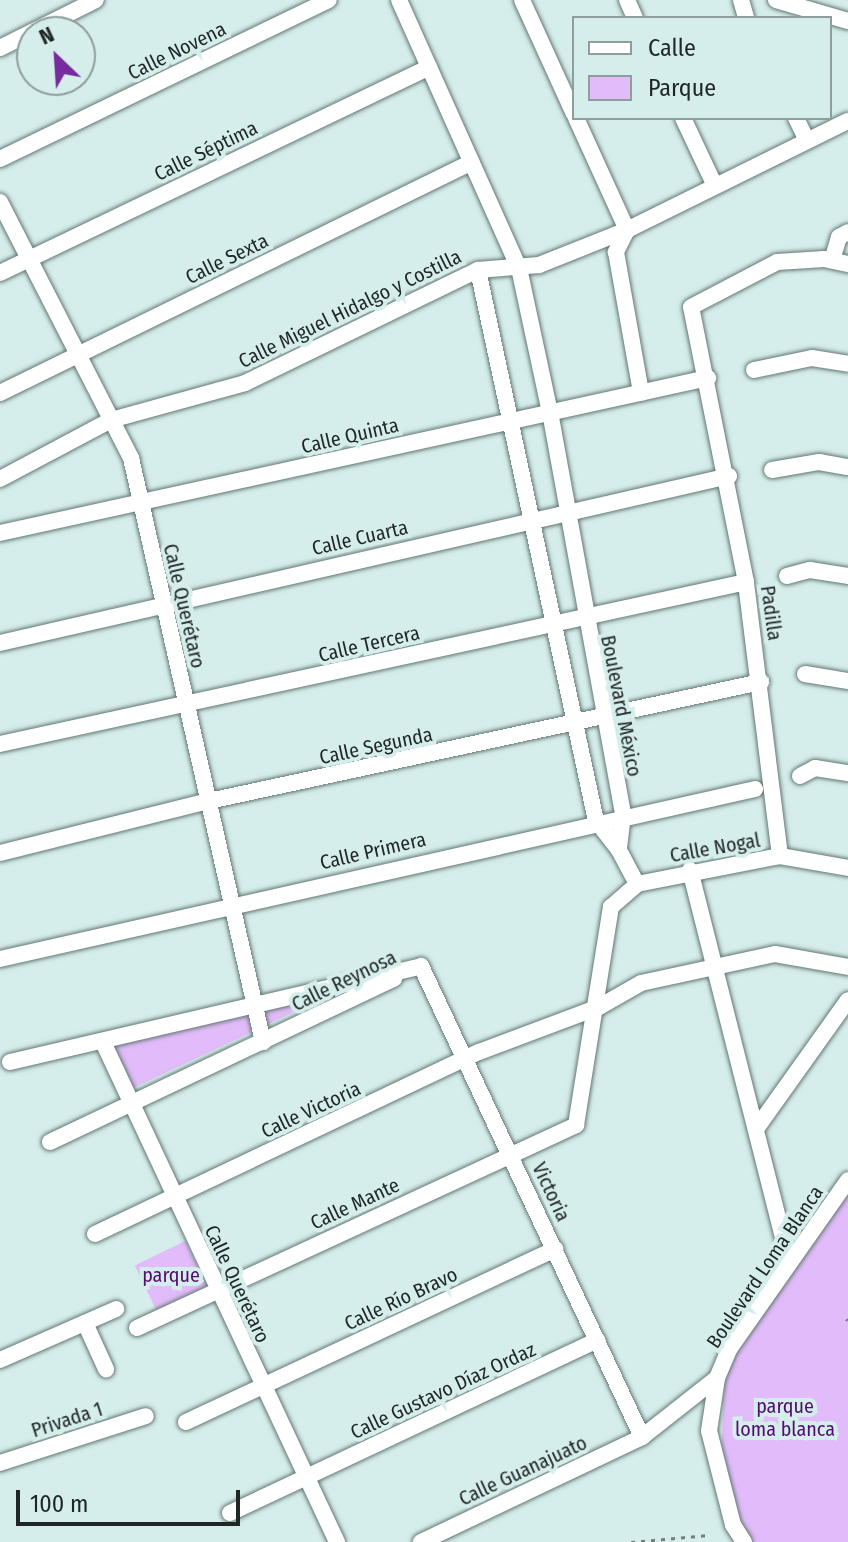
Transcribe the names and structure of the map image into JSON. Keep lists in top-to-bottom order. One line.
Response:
{"streets":{"street":["Calle Novena","Calle Séptima","Calle Sexta","Calle Miguel Hidalgo y Costilla","Calle Quinta","Calle Cuarta","Calle Querétaro","Padilla","Calle Tercera","Boulevard México","Calle Segunda","Calle Nogal","Calle Primera","Calle Reynosa","Calle Victoria","Victoria","Calle Mante","Boulevard Loma Blanca","Calle Río Bravo","Calle Gustavo Díaz Ordaz","Privada 1","Calle Guanajuato"]},"crossings":[["Calle Séptima","Calle Querétaro"],["Calle Séptima","Boulevard México"],["Calle Sexta","Calle Querétaro"],["Calle Sexta","Boulevard México"],["Calle Miguel Hidalgo y Costilla","Calle Querétaro"],["Calle Miguel Hidalgo y Costilla","Boulevard México"],["Calle Quinta","Calle Querétaro"],["Calle Quinta","Padilla"],["Calle Quinta","Boulevard México"],["Calle Cuarta","Calle Querétaro"],["Calle Cuarta","Padilla"],["Calle Cuarta","Boulevard México"],["Calle Querétaro","Calle Tercera"],["Calle Querétaro","Calle Segunda"],["Calle Querétaro","Calle Primera"],["Calle Querétaro","Calle Reynosa"],["Calle Querétaro","Calle Victoria"],["Calle Querétaro","Calle Mante"],["Calle Querétaro","Calle Río Bravo"],["Calle Querétaro","Calle Gustavo Díaz Ordaz"],["Padilla","Calle Tercera"],["Padilla","Calle Segunda"],["Padilla","Calle Nogal"],["Calle Tercera","Boulevard México"],["Boulevard México","Calle Segunda"],["Boulevard México","Calle Primera"],["Calle Reynosa","Victoria"],["Calle Victoria","Victoria"],["Calle Victoria","Calle Mante"],["Victoria","Calle Mante"],["Victoria","Calle Río Bravo"],["Victoria","Calle Gustavo Díaz Ordaz"],["Victoria","Calle Guanajuato"],["Boulevard Loma Blanca","Calle Guanajuato"]],"parks":["parque","parque loma blanca"],"legend":["Calle","Parque"],"scale_bar":"100 m","north":"top left"}
